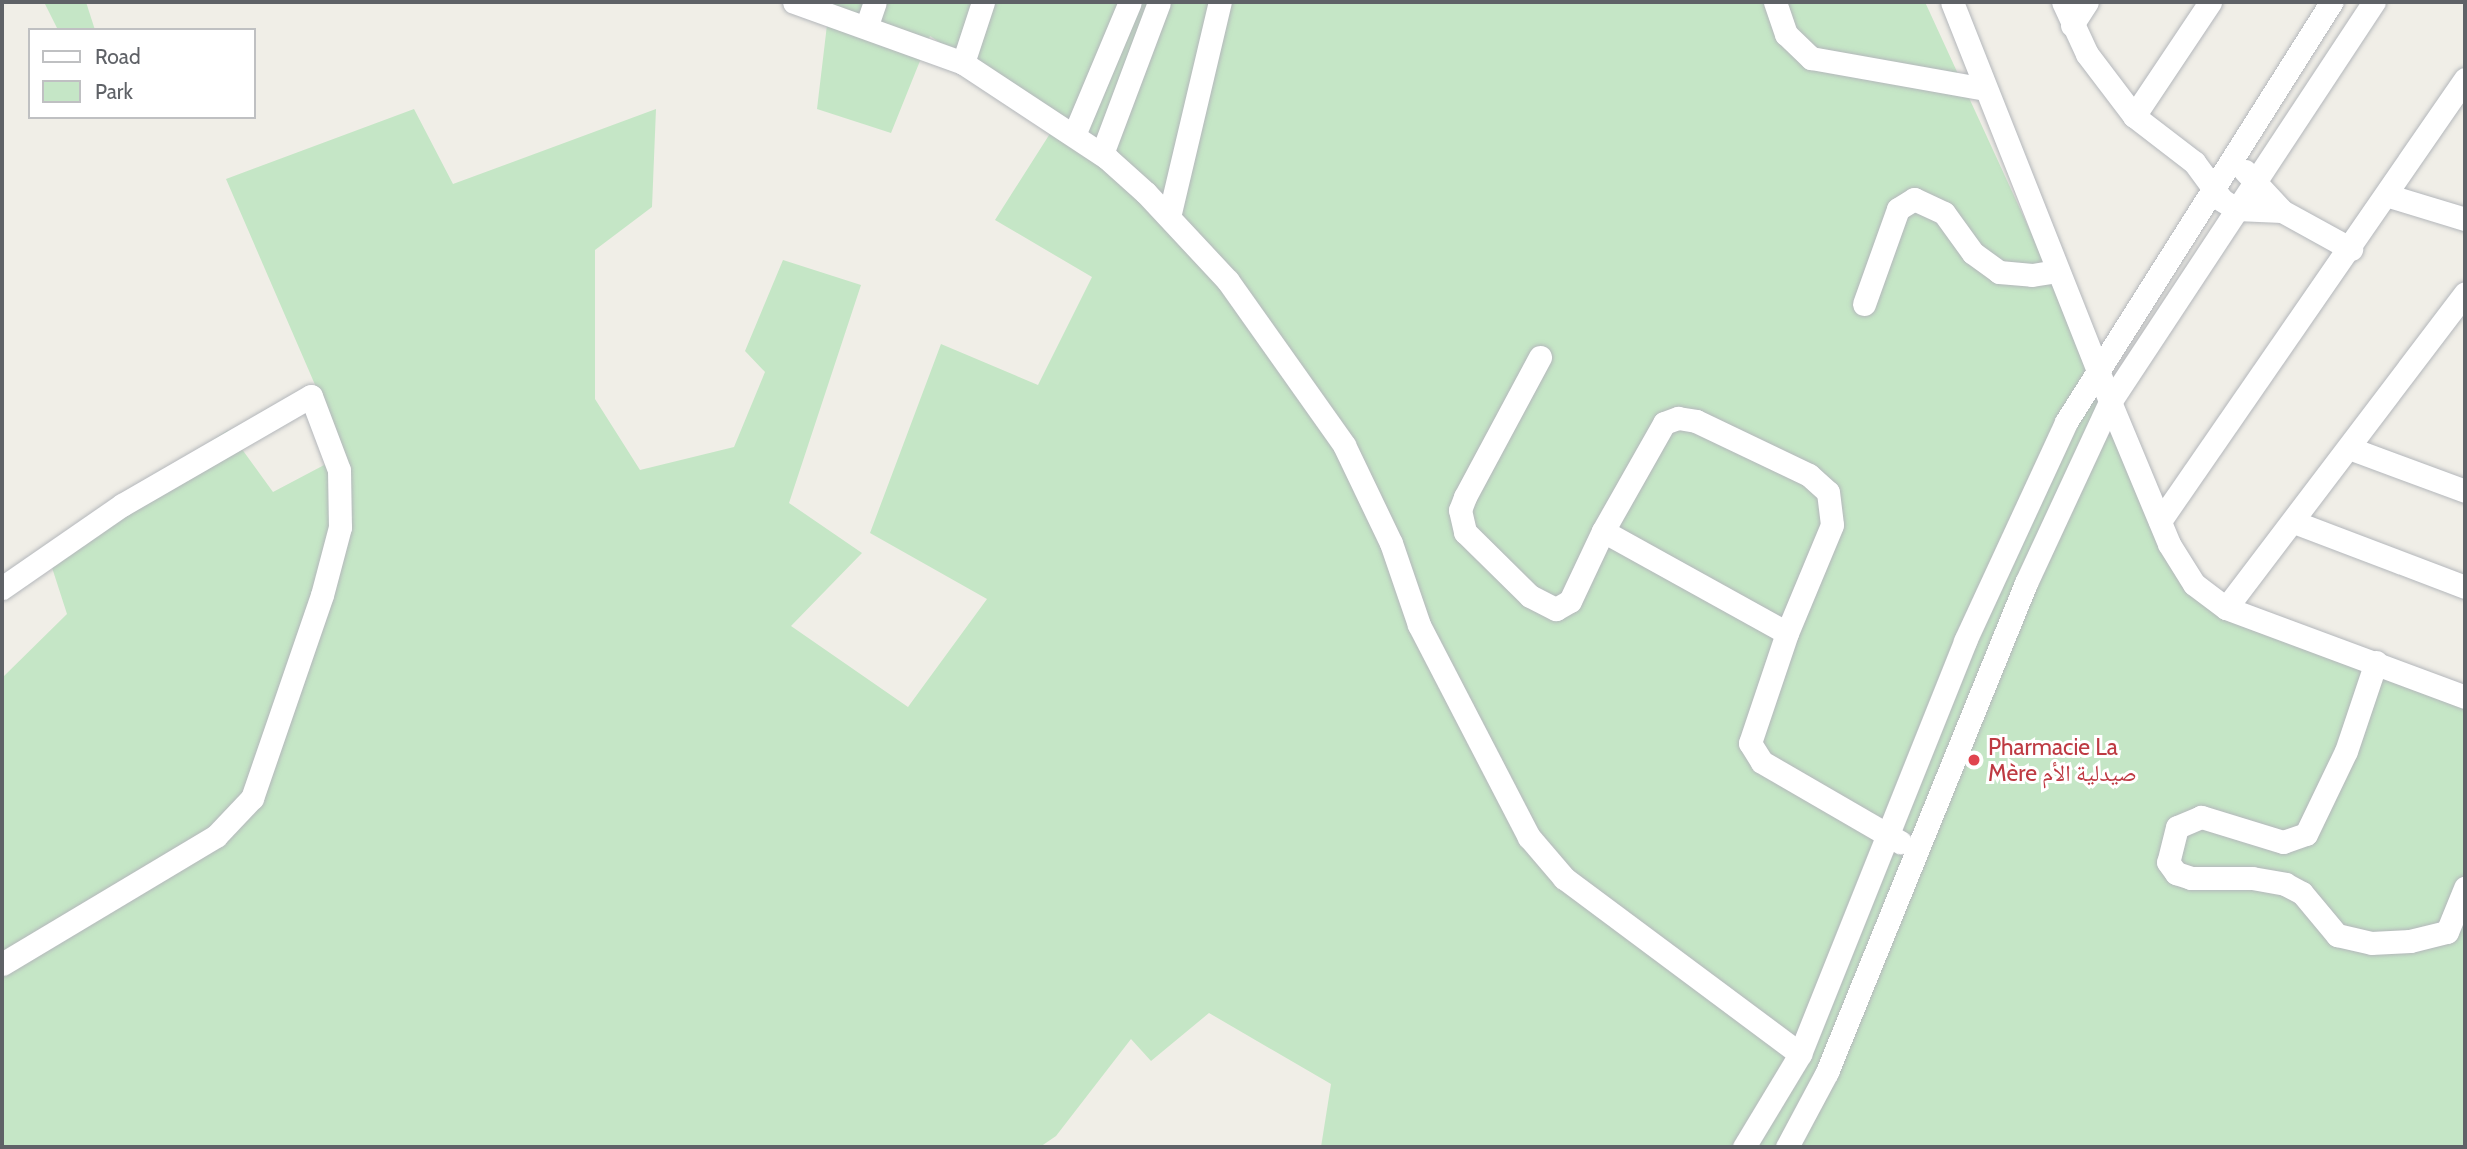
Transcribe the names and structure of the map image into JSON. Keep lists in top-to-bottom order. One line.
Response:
{"places":["Pharmacie La Mère صيدلية الأم"],"legend":["Road","Park"]}
